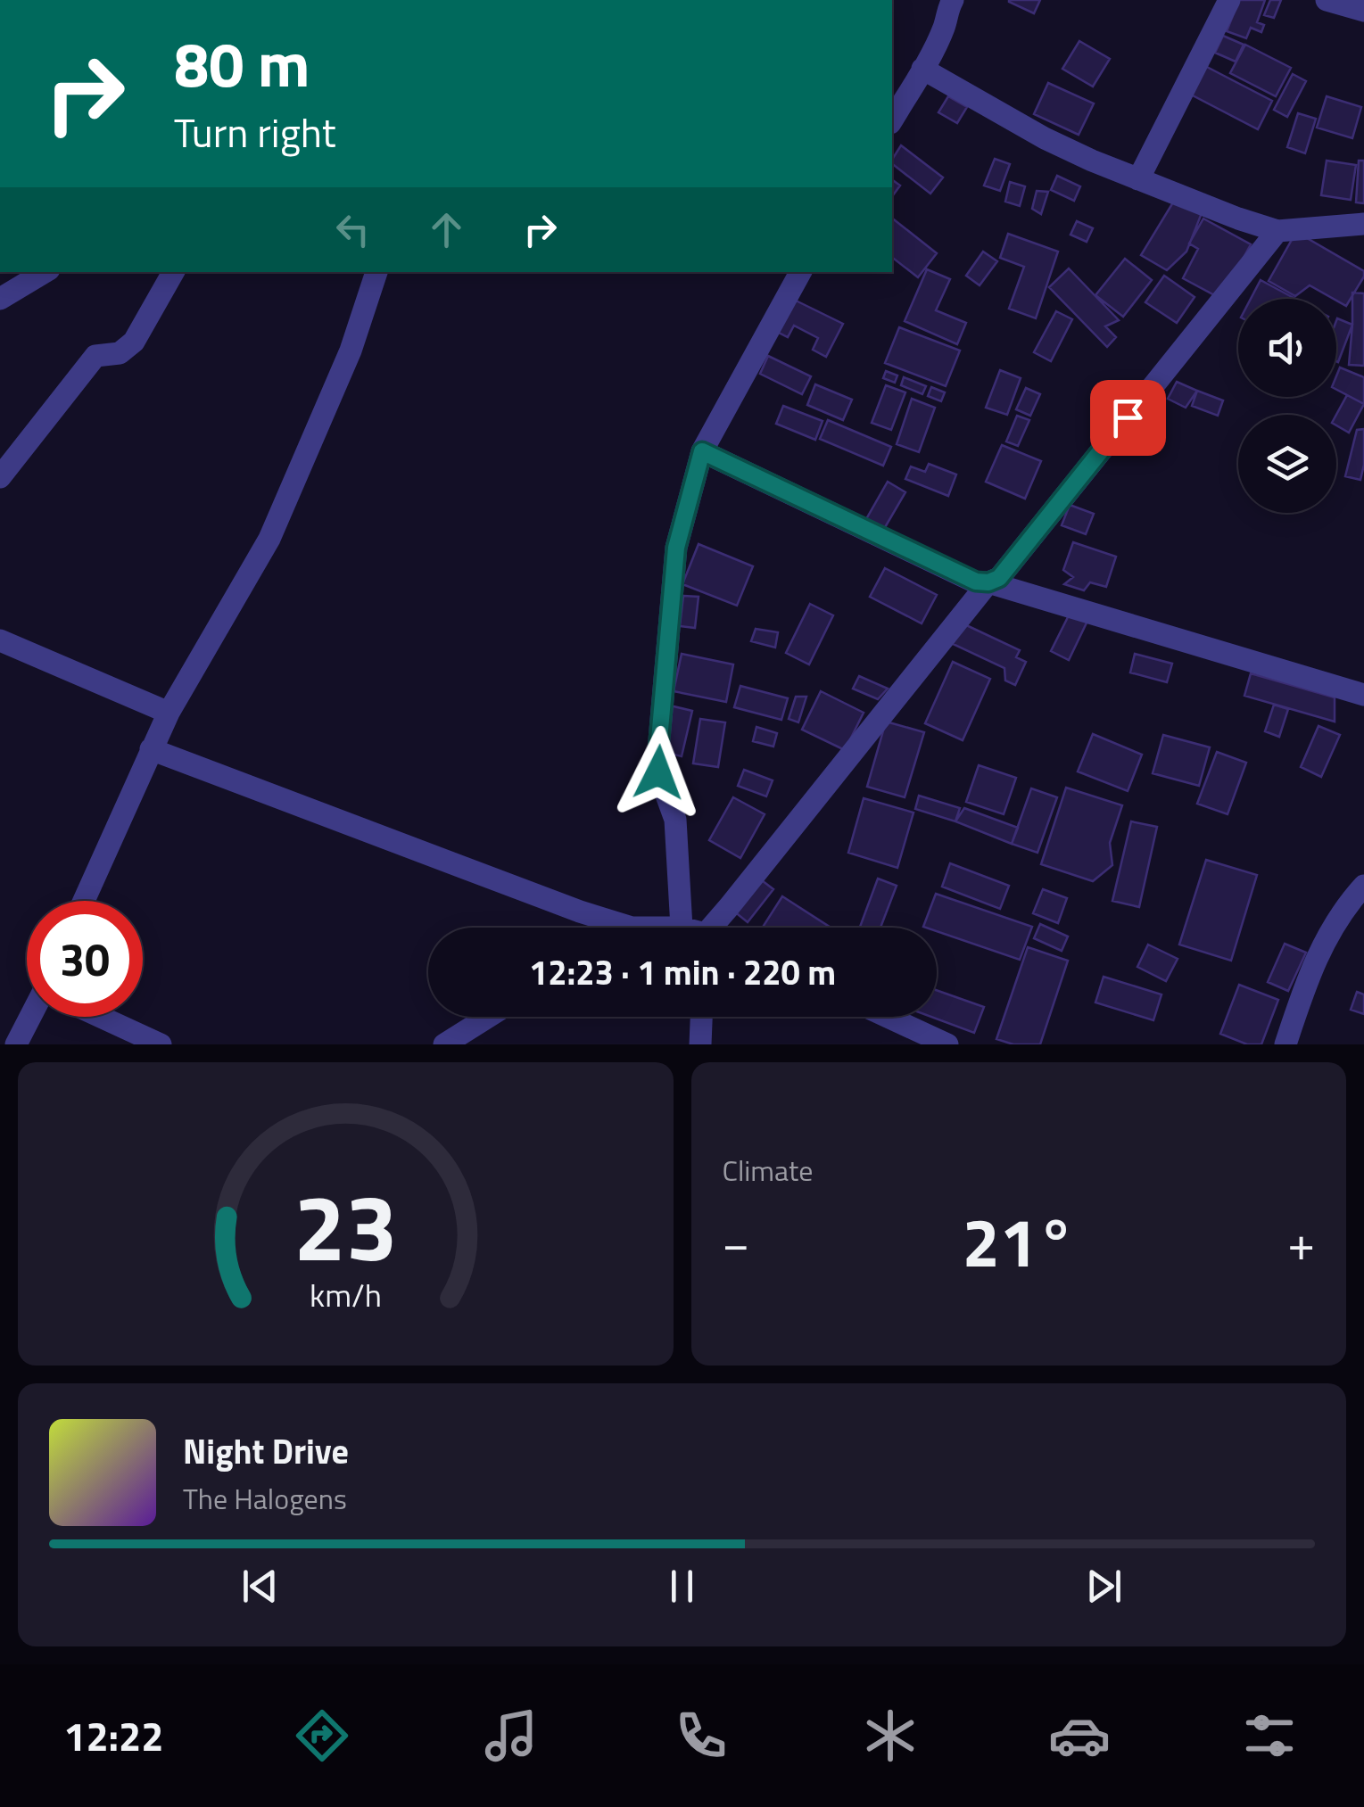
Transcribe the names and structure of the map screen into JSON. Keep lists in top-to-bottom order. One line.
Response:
{"page":{"turn":["80 m","Turn right"],"limit":"30","trip":"12:23 · 1 min · 220 m","tile":"Climate","heat":["−","21°","+"],"song":["Night Drive","The Halogens"],"tabs":"12:22","gauge":["23","km/h"]}}
